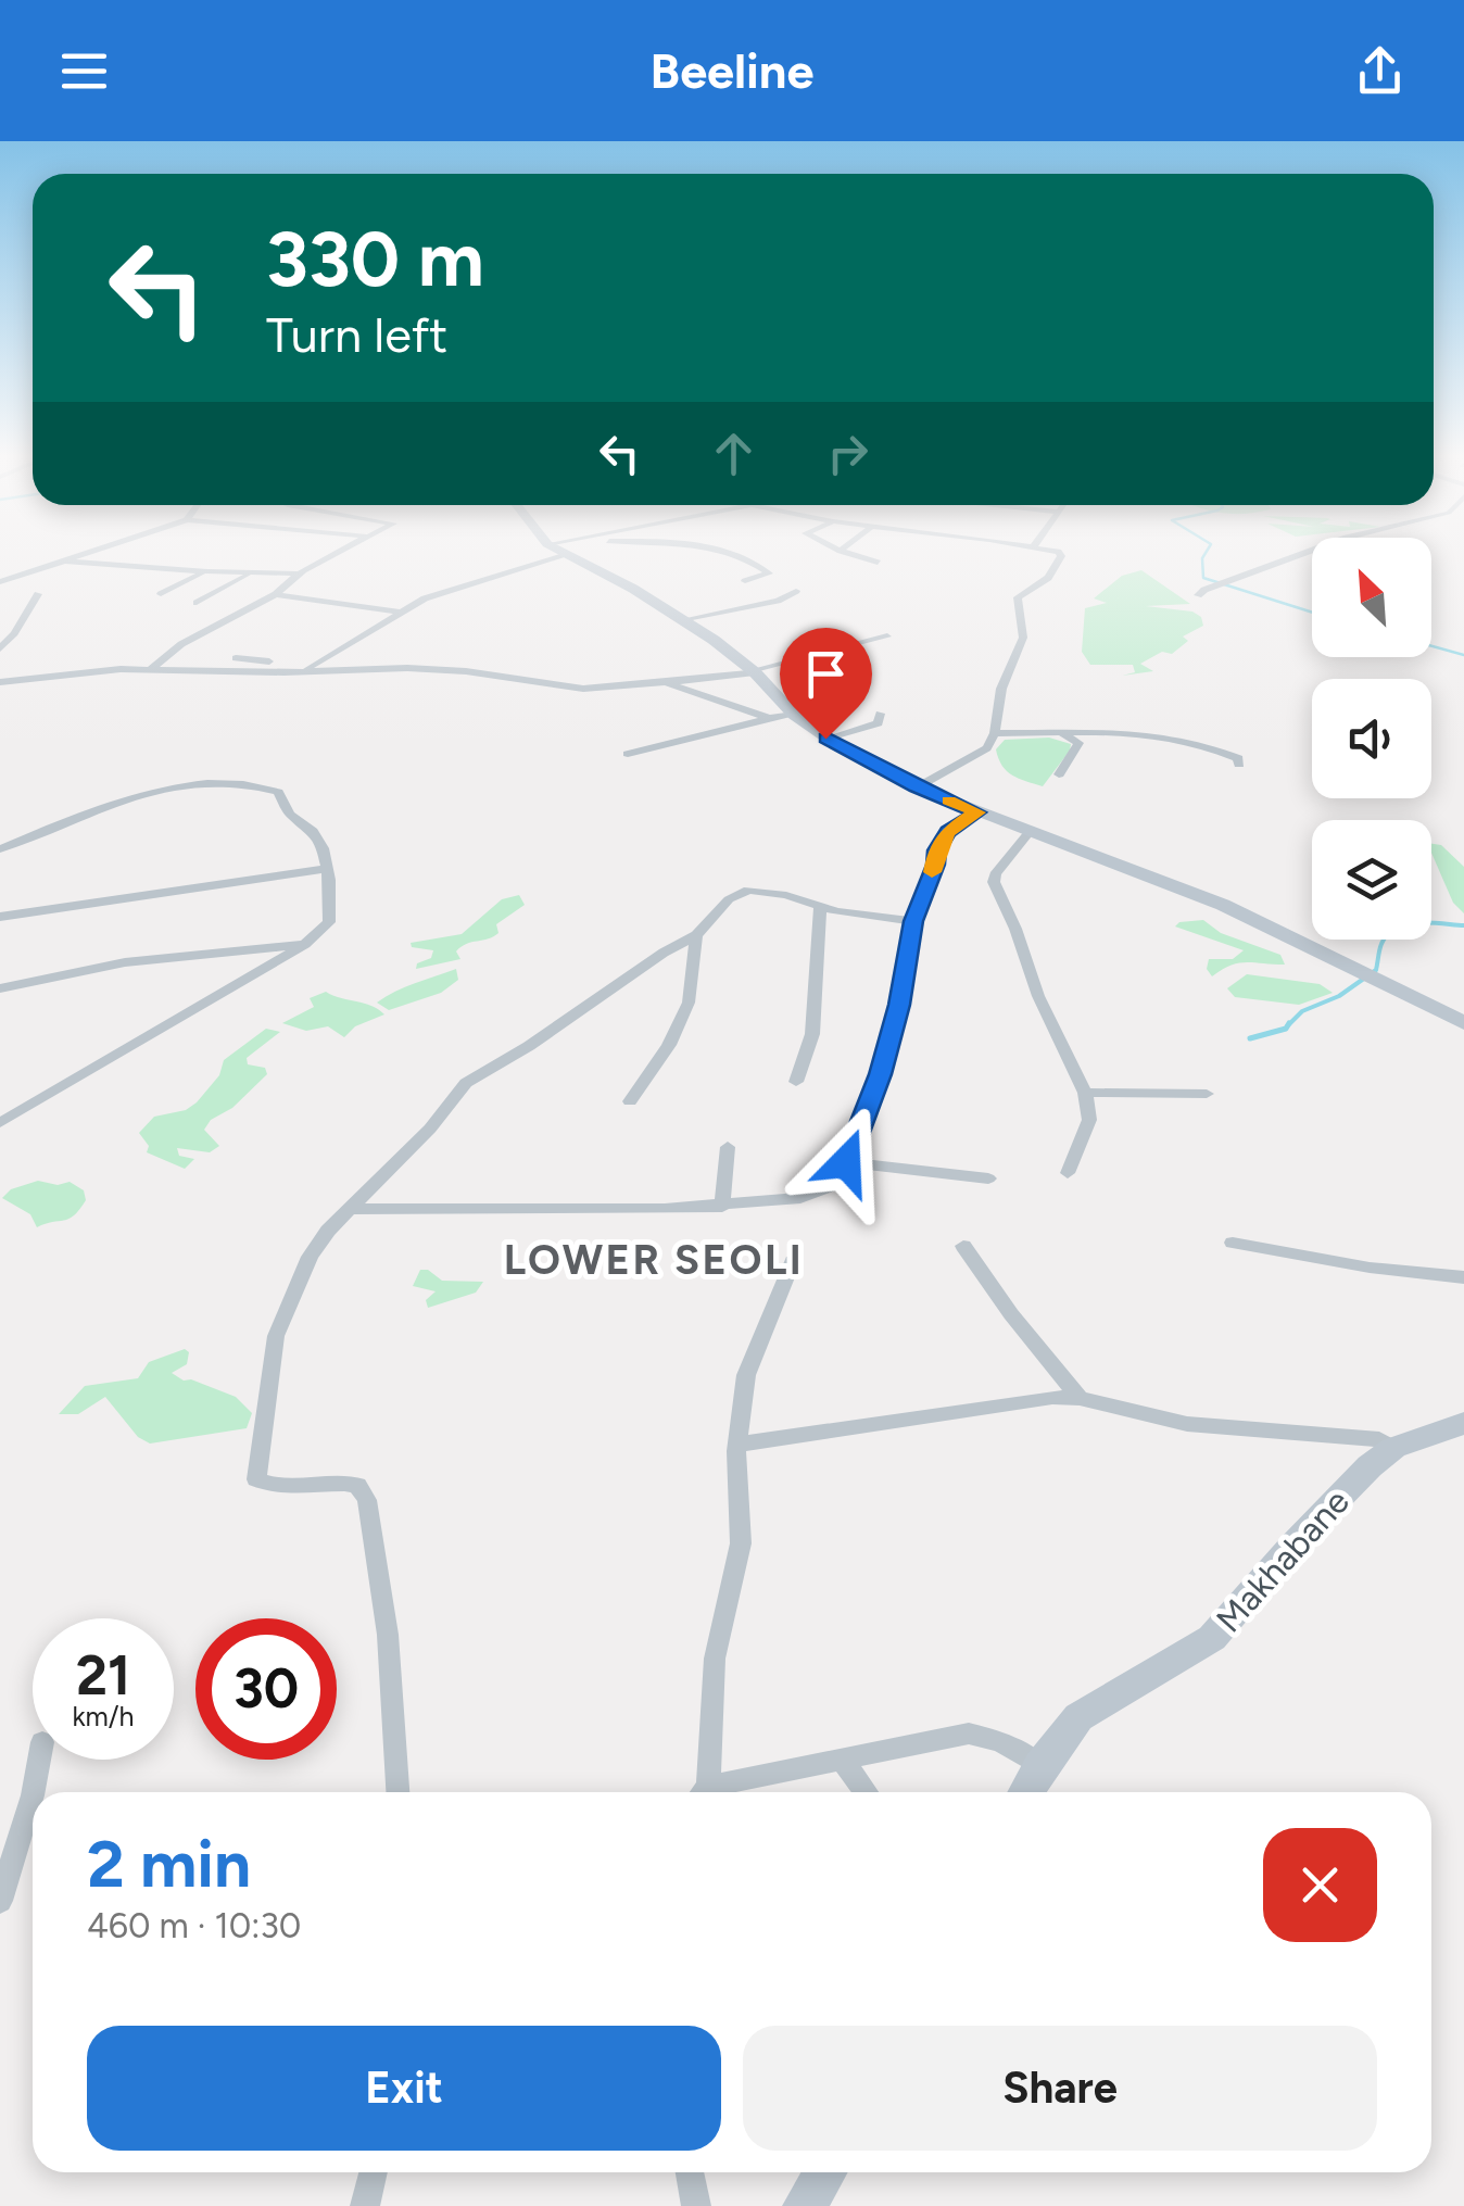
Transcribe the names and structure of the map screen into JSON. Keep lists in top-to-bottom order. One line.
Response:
{"streets":{"main road":["Makhabane"]},"districts":["LOWER SEOLI"],"north":"top left","page":{"header":"Beeline","turn":["330 m","Turn left"],"speed":"21 km/h","limit":"30","heading":["2 min","460 m · 10:30"],"buttons":["Exit","Share"]}}
